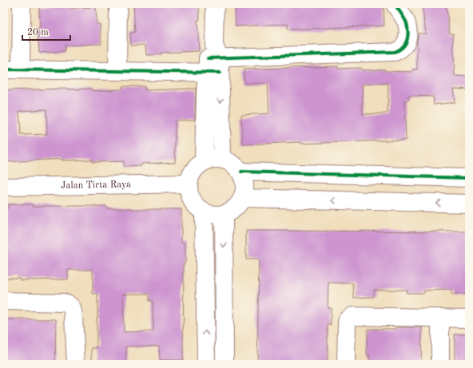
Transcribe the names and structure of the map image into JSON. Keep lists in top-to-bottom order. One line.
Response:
{"streets":{"street":["Jalan Tirta Raya"]},"scale_bar":"20 m"}
